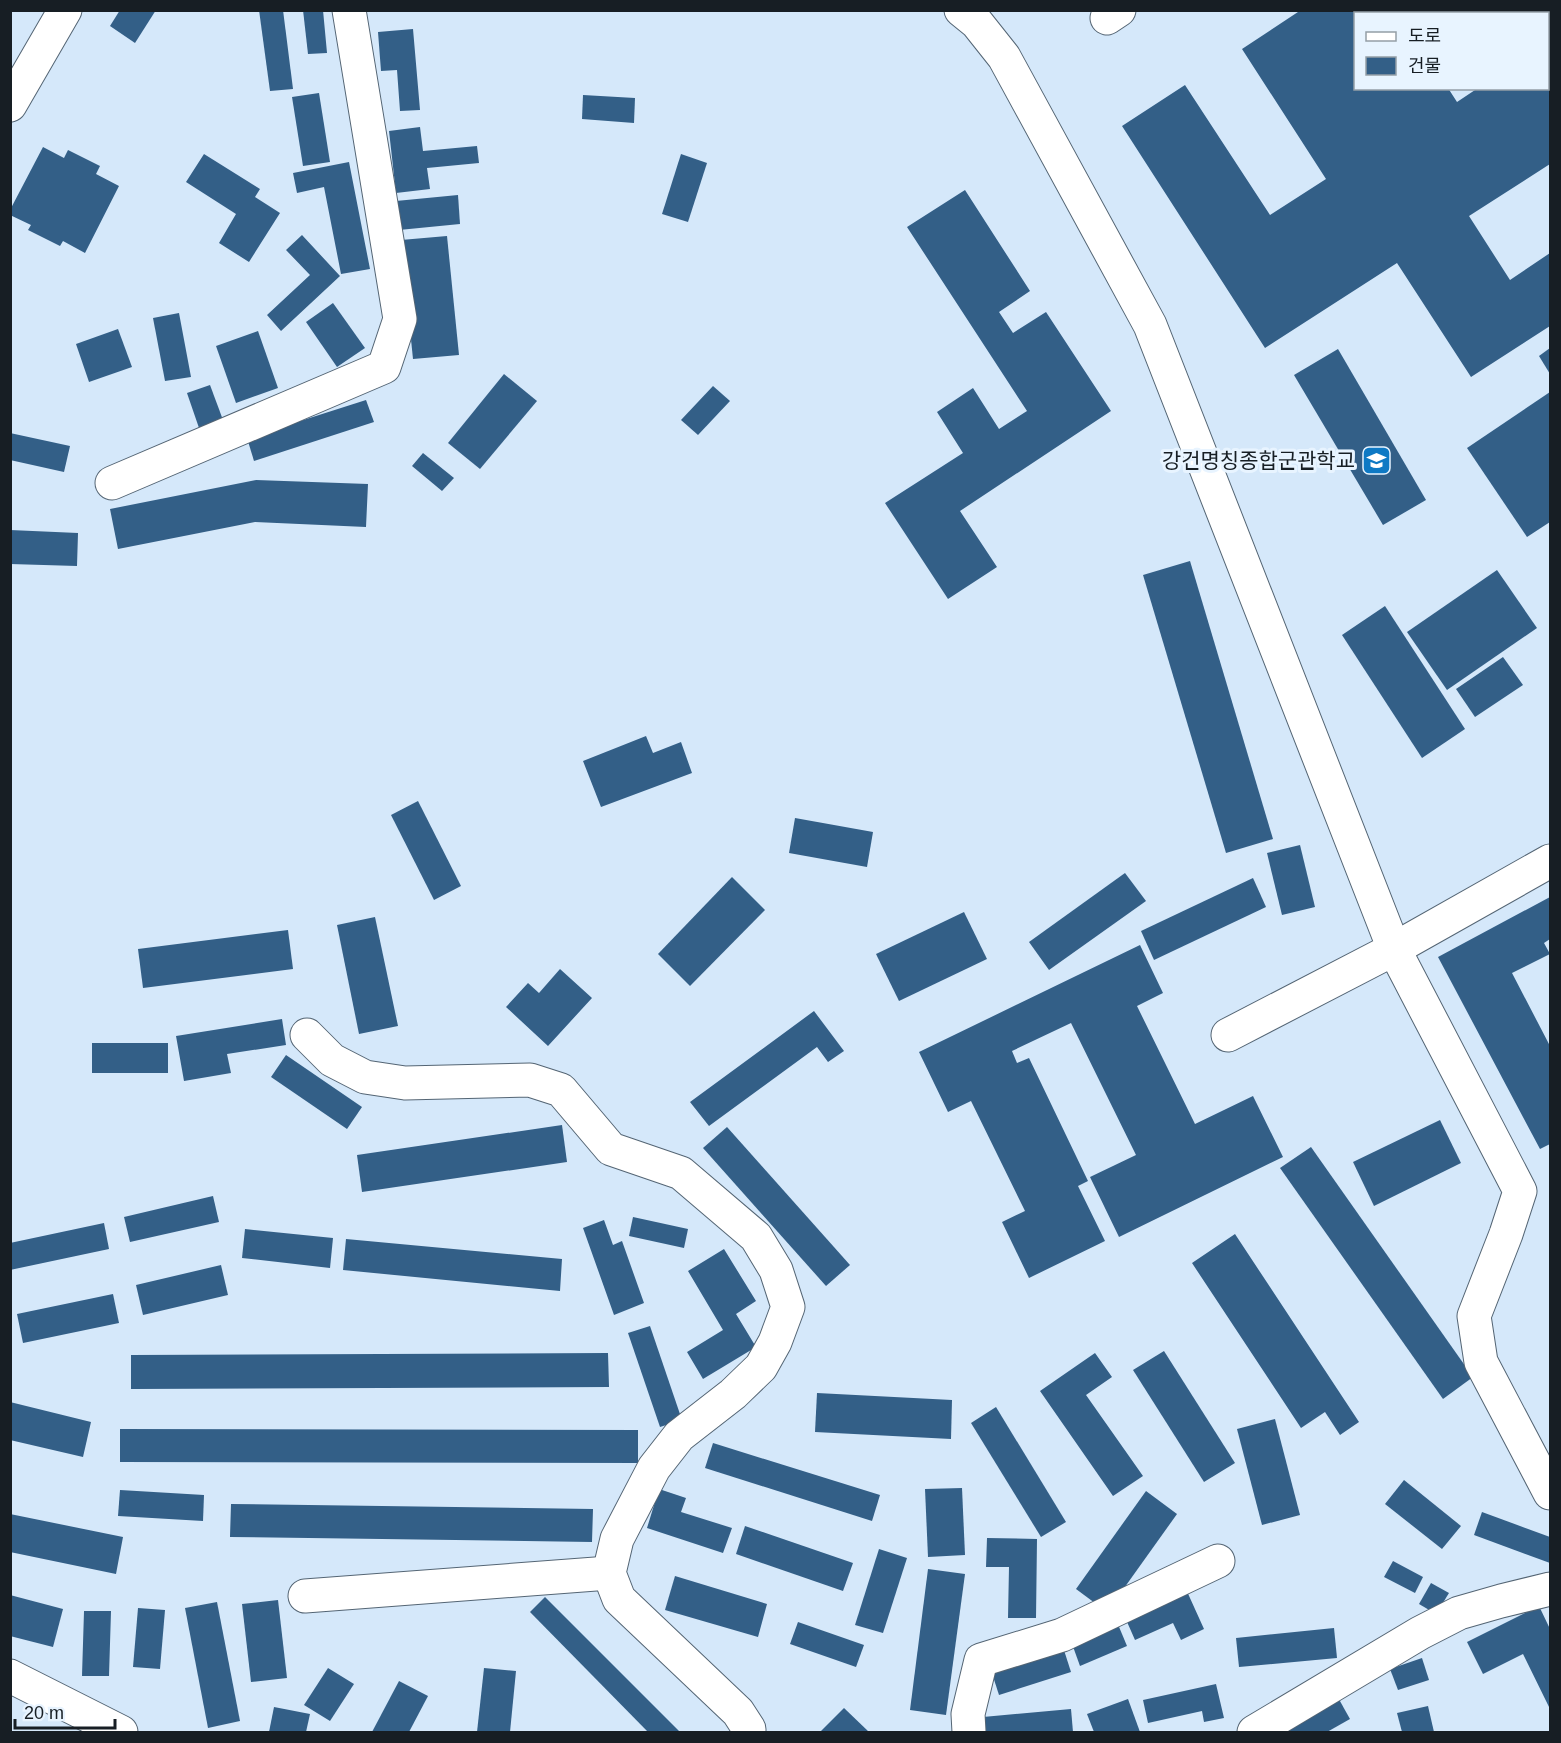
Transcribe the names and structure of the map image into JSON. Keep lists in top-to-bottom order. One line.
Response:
{"places":{"school or university":["강건명칭종합군관학교"]},"legend":["도로","건물"],"scale_bar":"20 m"}
